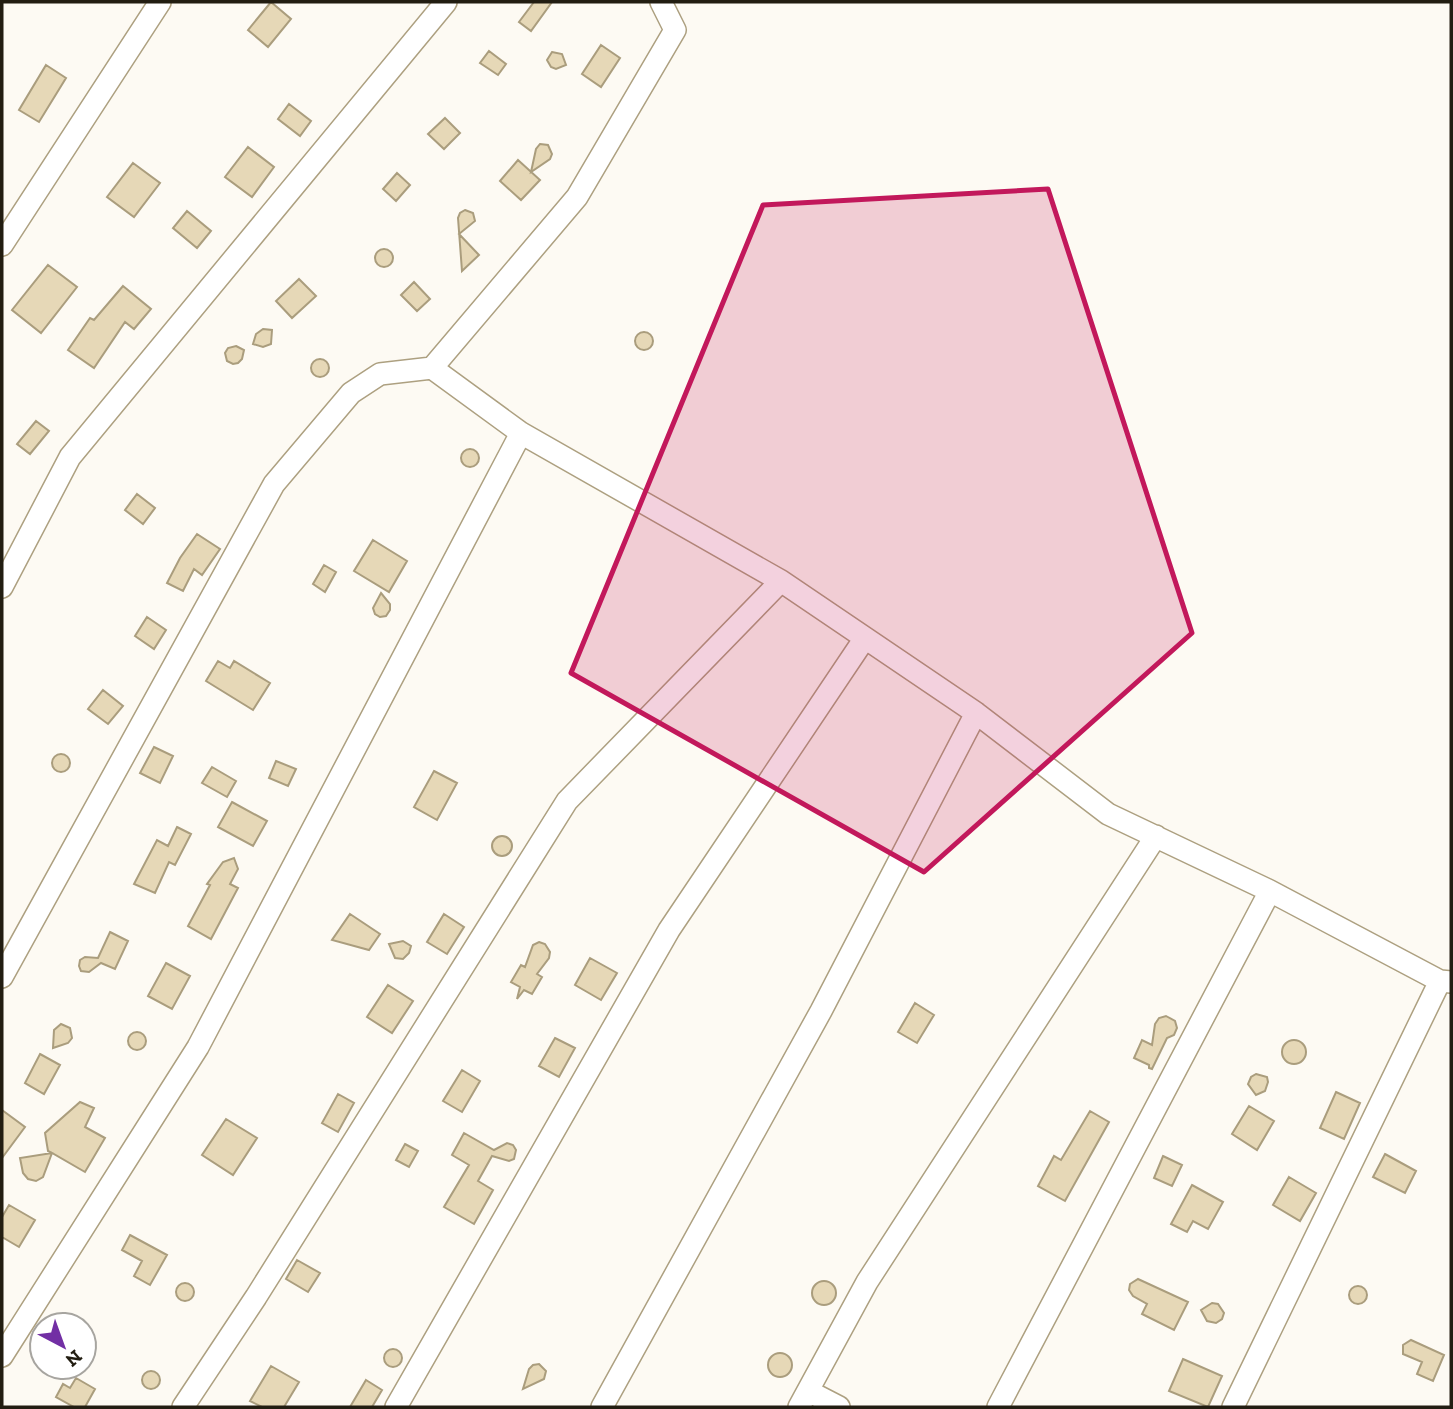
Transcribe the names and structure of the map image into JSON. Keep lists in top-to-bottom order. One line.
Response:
{"north":"bottom right"}
